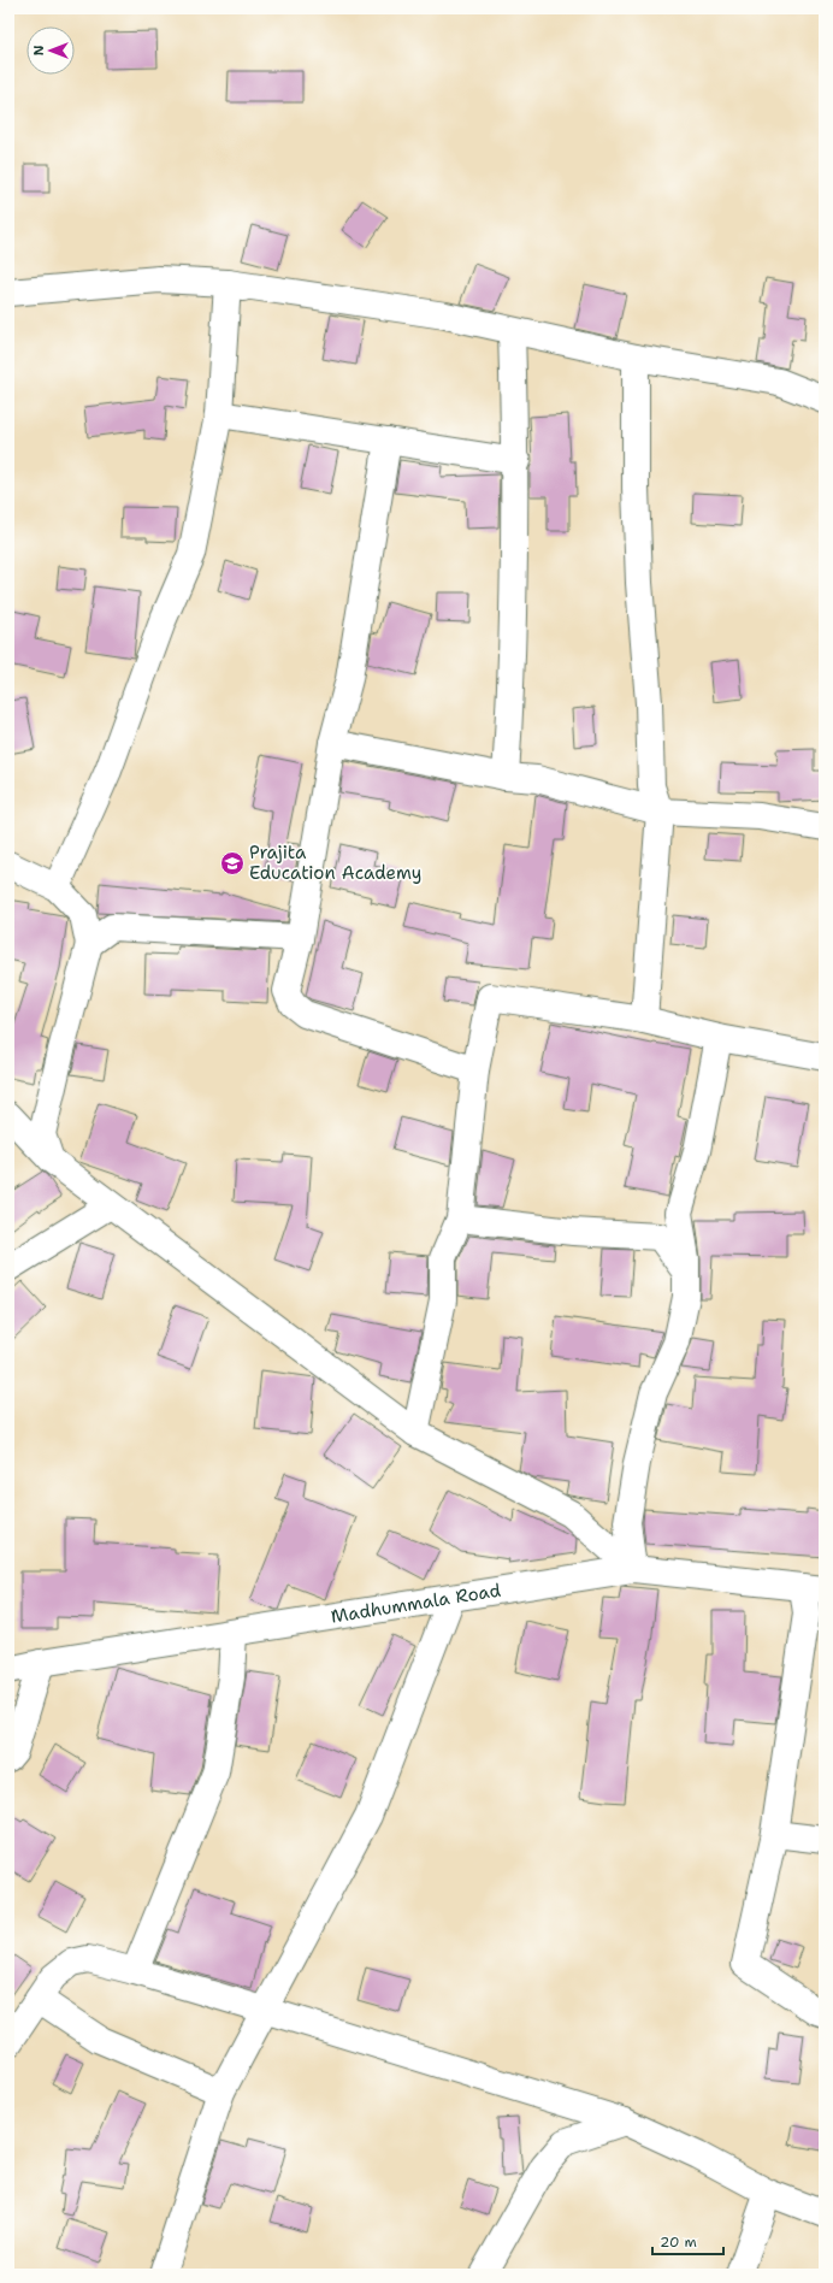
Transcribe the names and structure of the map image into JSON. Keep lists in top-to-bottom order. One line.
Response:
{"streets":{"street":["Madhummala Road"]},"places":{"school or university":["Prajita Education Academy"]},"scale_bar":"20 m","north":"left"}
